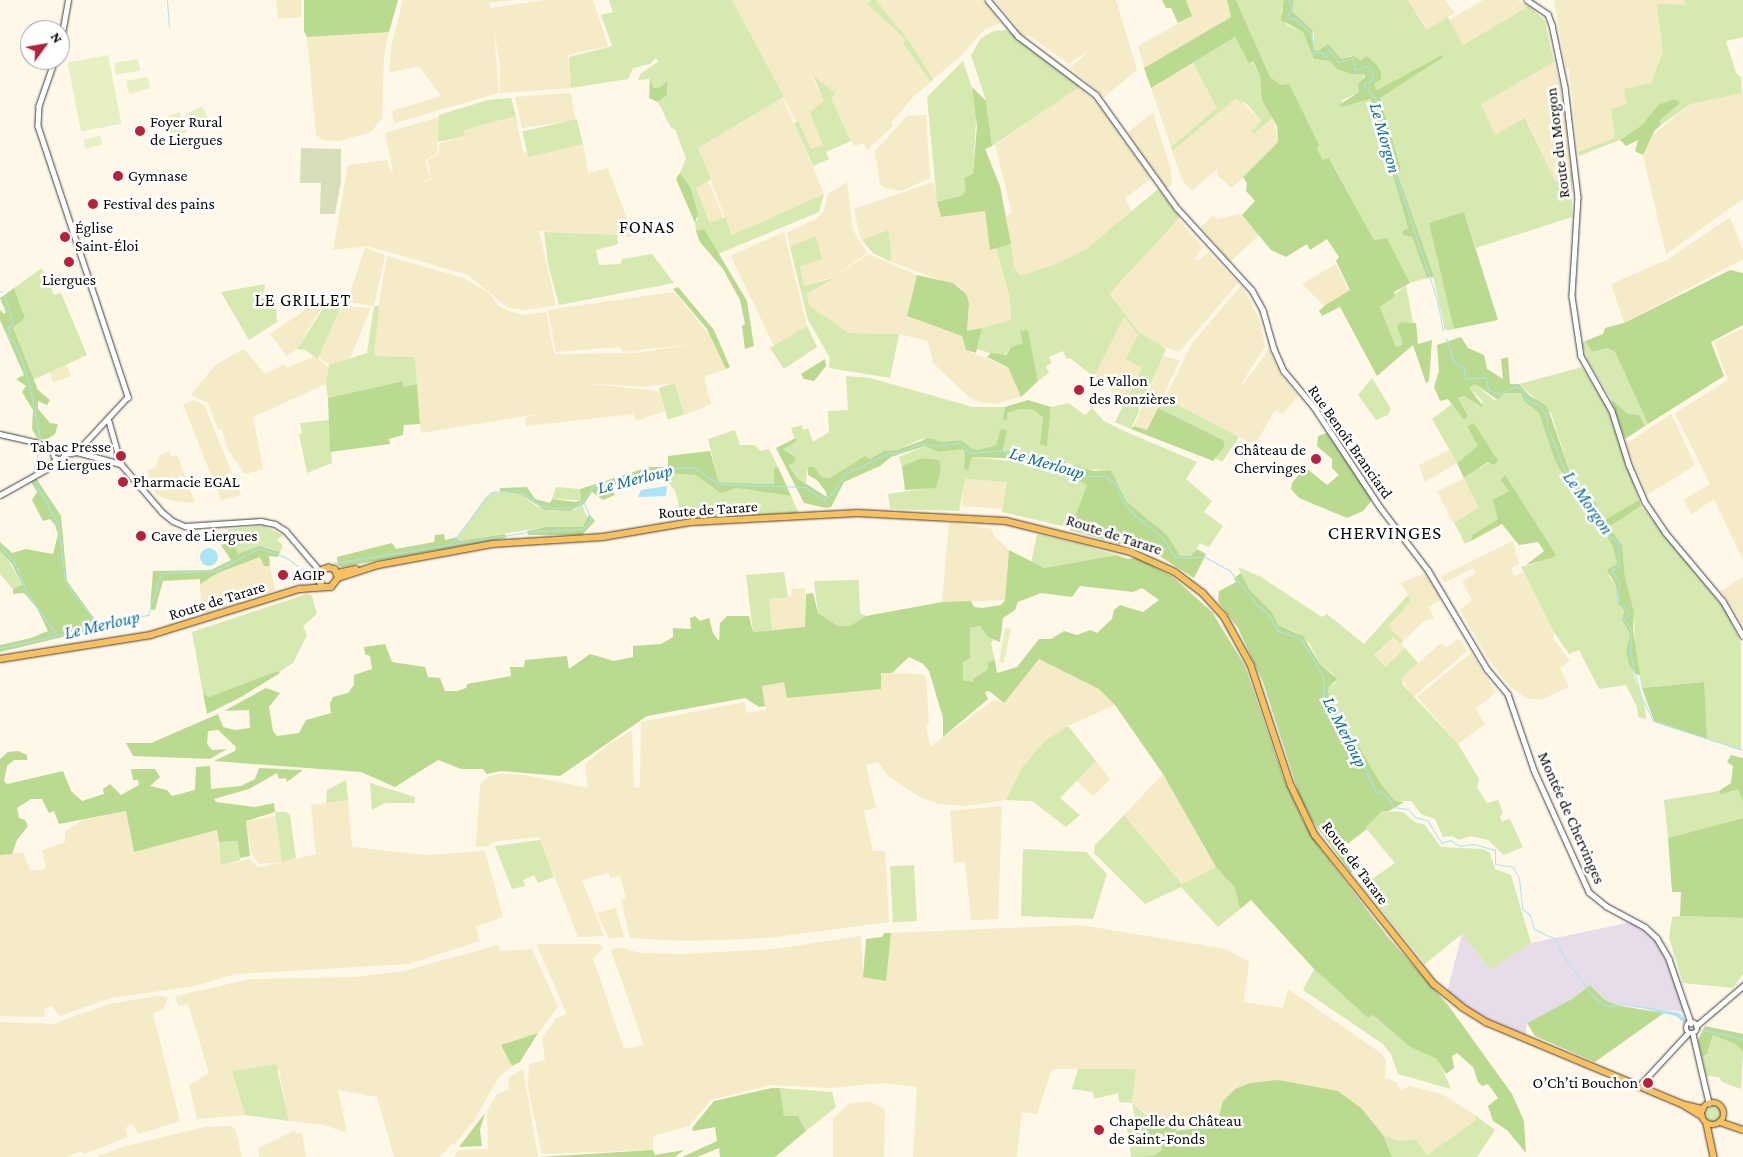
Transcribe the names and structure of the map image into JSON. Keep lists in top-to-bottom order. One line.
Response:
{"streets":{"main road":["Route de Tarare"],"street":["Route du Morgon","Rue Benoît Branciard","Montée de Chervinges"]},"crossings":[["Rue Benoît Branciard","Montée de Chervinges"]],"districts":["FONAS","LE GRILLET","CHERVINGES"],"water":["Le Morgon","Le Merloup"],"places":["Foyer Rural de Liergues","Gymnase","Festival des pains","Église Saint-Éloi","Liergues","Le Vallon des Ronzières","Tabac Presse De Liergues","Château de Chervinges","Pharmacie EGAL","Cave de Liergues","AGIP","O’Ch’ti Bouchon","Chapelle du Château de Saint-Fonds"],"north":"top right"}
